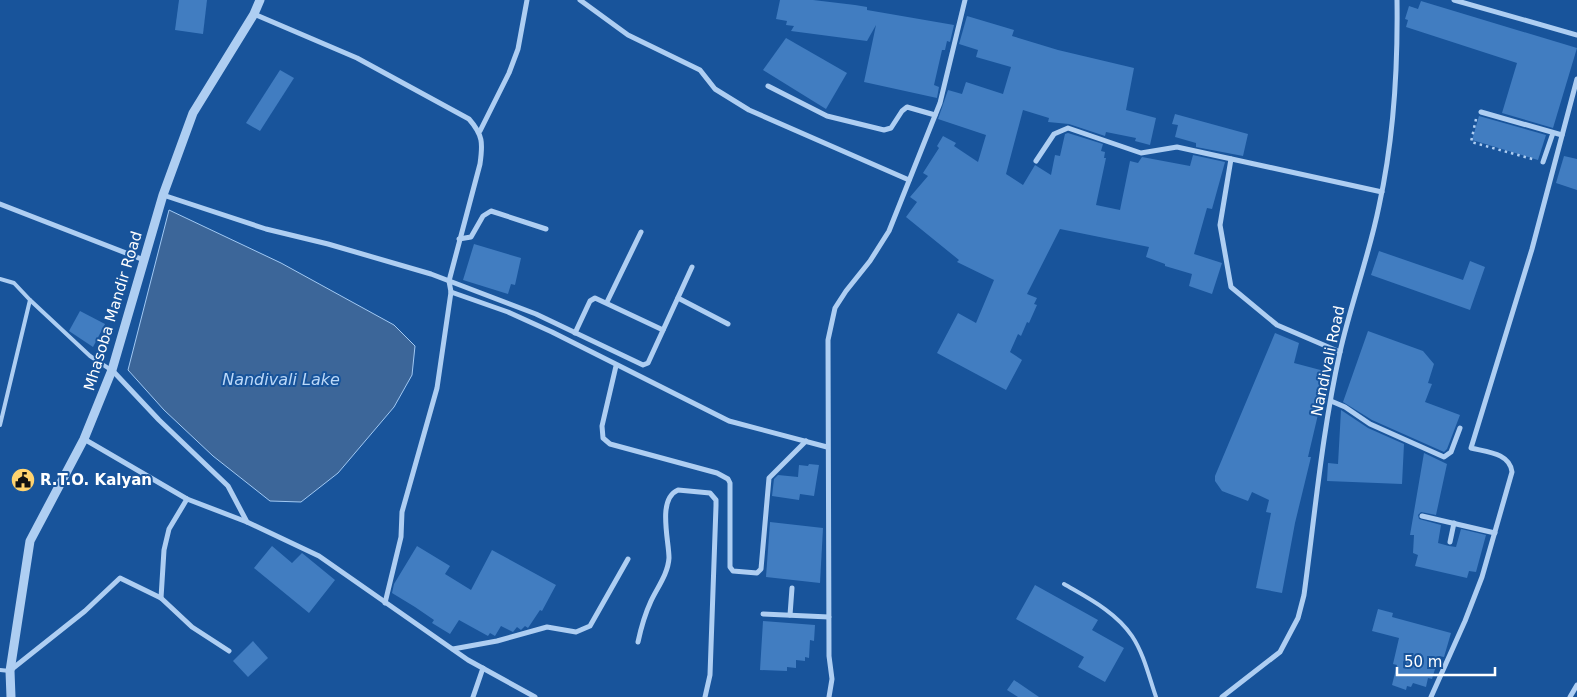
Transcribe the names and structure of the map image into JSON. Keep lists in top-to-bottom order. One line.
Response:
{"streets":{"street":["Mhasoba Mandir Road","Nandivali Road"]},"water":["Nandivali Lake"],"places":{"public building":["R.T.O. Kalyan"]},"scale_bar":"50 m"}
